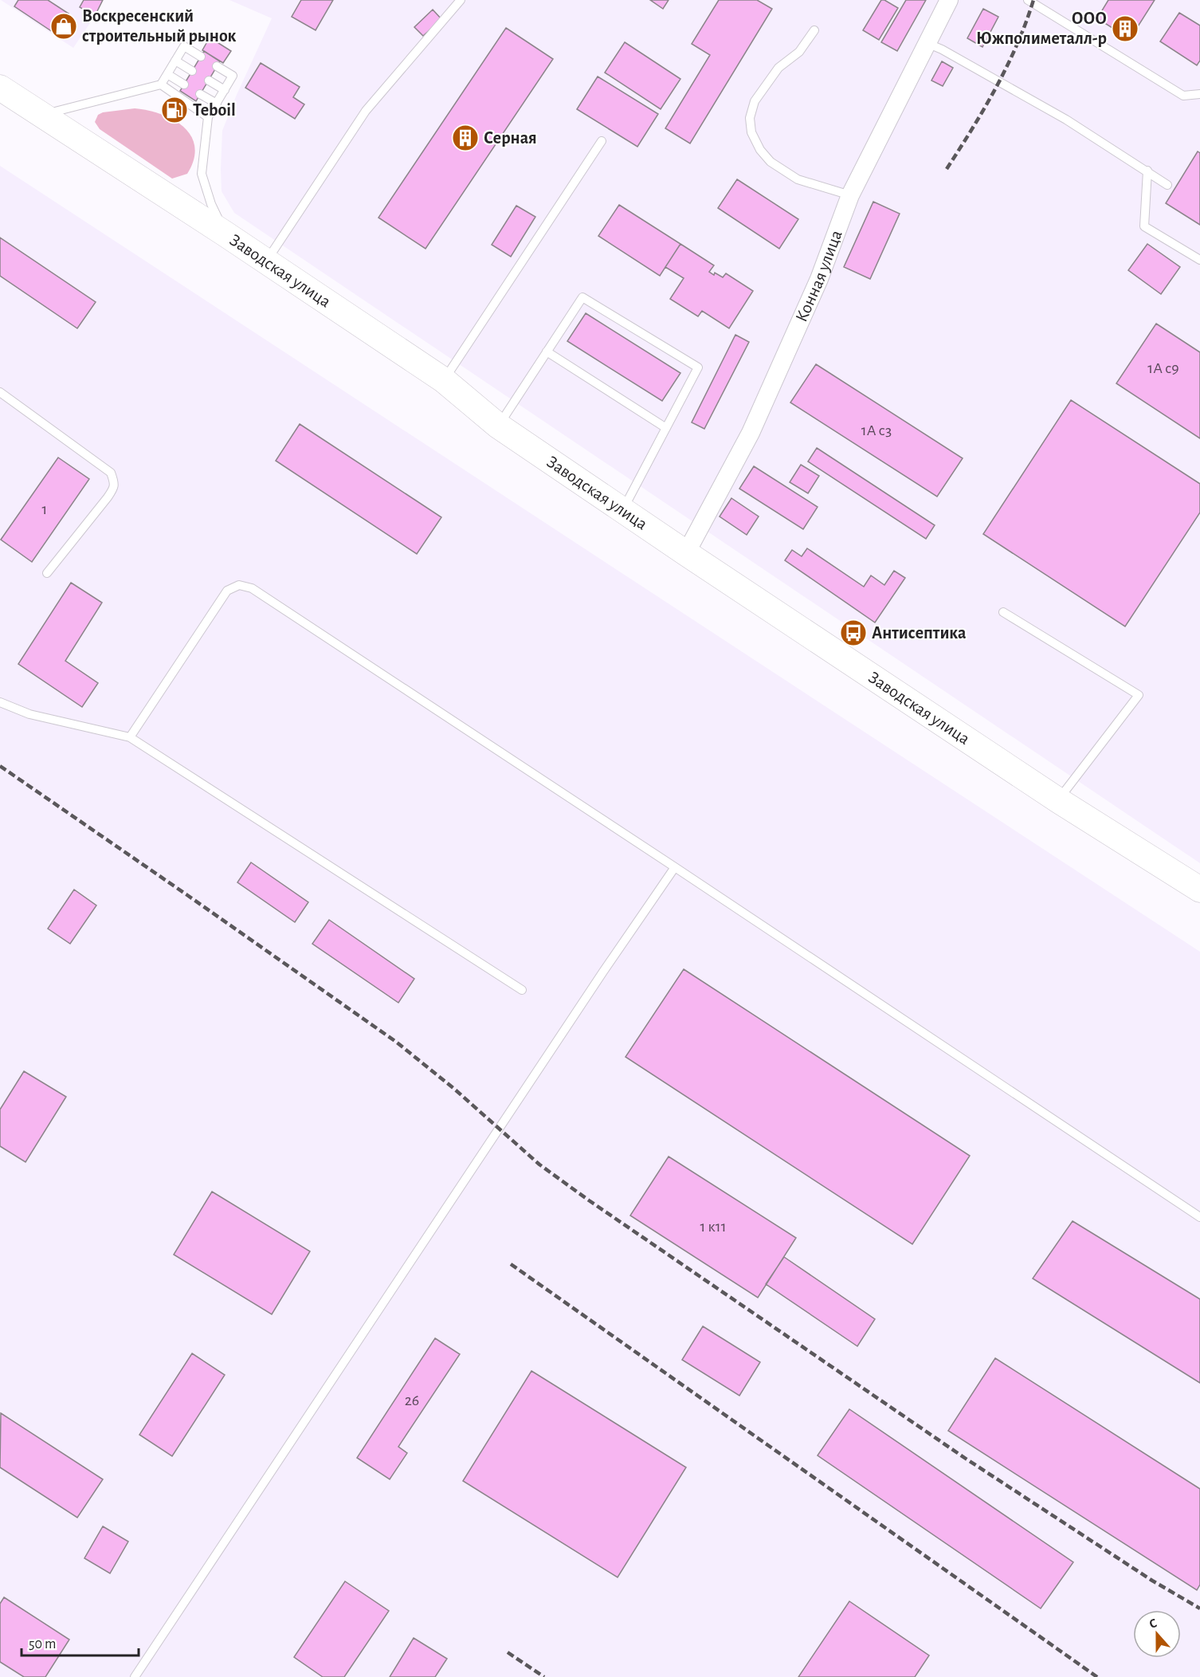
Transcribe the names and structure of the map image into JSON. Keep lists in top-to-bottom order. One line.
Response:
{"streets":{"street":["Заводская улица","Конная улица"]},"crossings":[["Заводская улица","Конная улица"]],"places":{"shop":["Воскресенский строительный рынок"],"building":["ООО Южполиметалл-р","Серная"],"fuel station":["Teboil"],"bus stop":["Антисептика"]},"house_numbers":["1А с9","1А с3","1","1 к11","26"],"scale_bar":"50 m","north":"top"}
